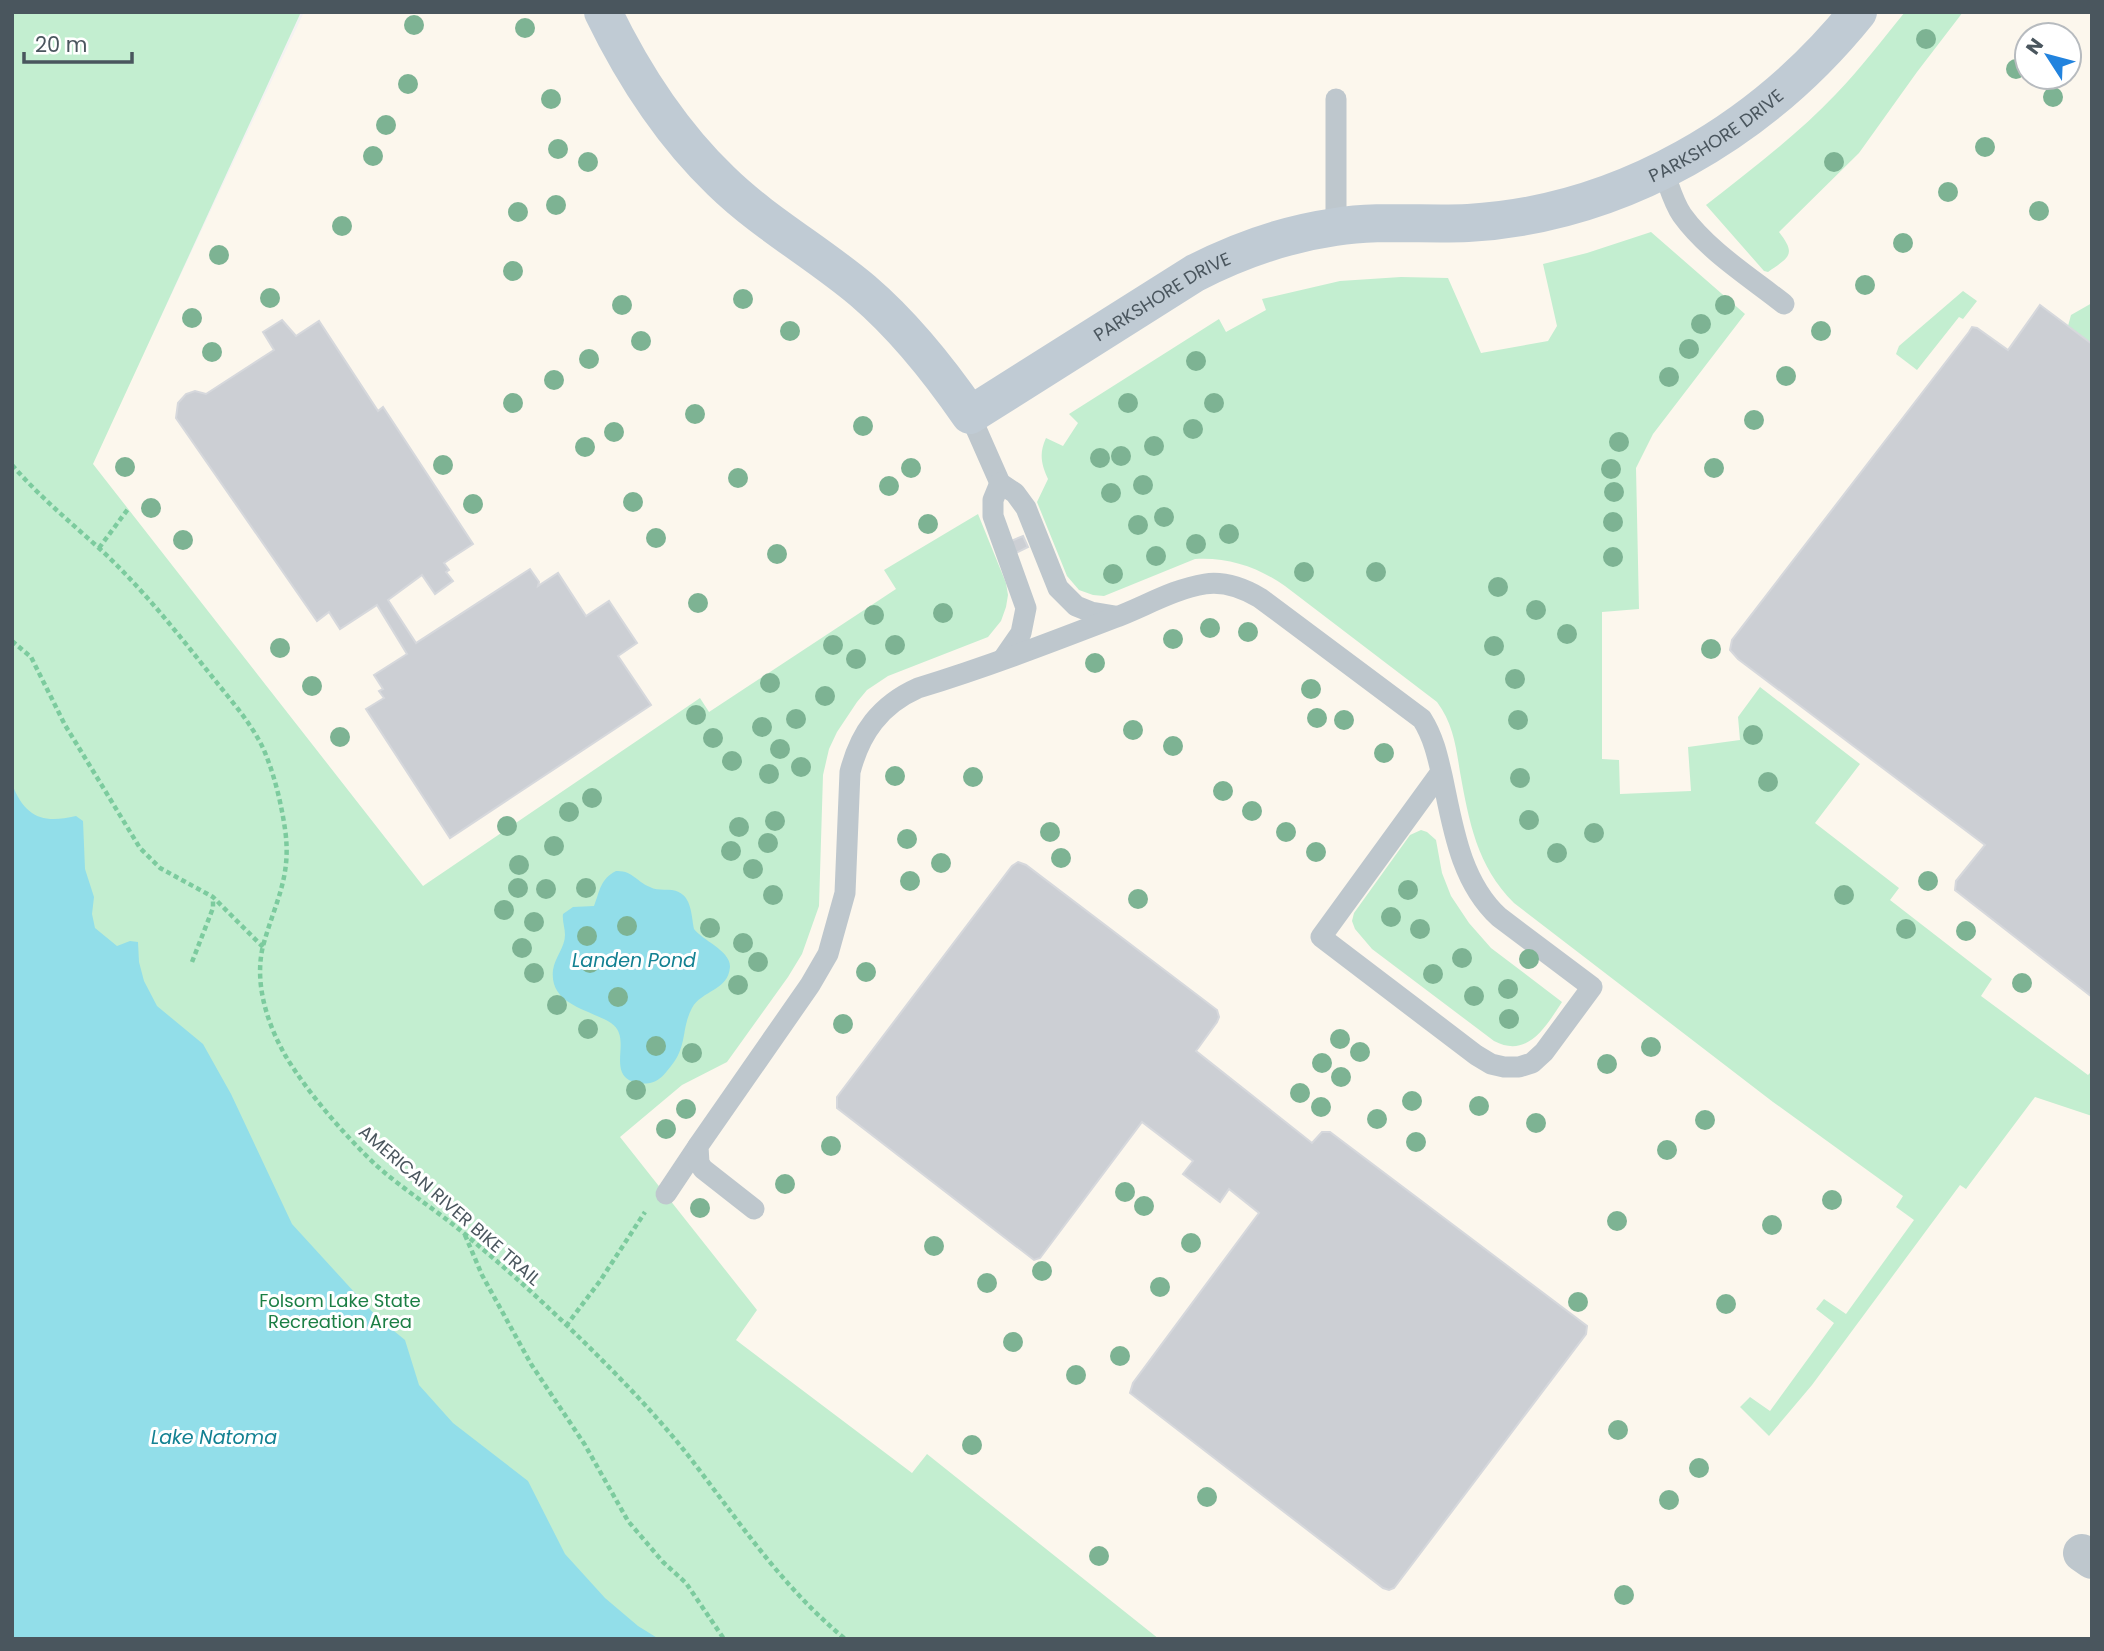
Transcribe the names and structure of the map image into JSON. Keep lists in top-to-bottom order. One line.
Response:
{"streets":{"street":["PARKSHORE DRIVE"],"path":["AMERICAN RIVER BIKE TRAIL"]},"water":["Landen Pond","Lake Natoma"],"parks":["Folsom Lake State Recreation Area"],"scale_bar":"20 m","north":"top left"}
